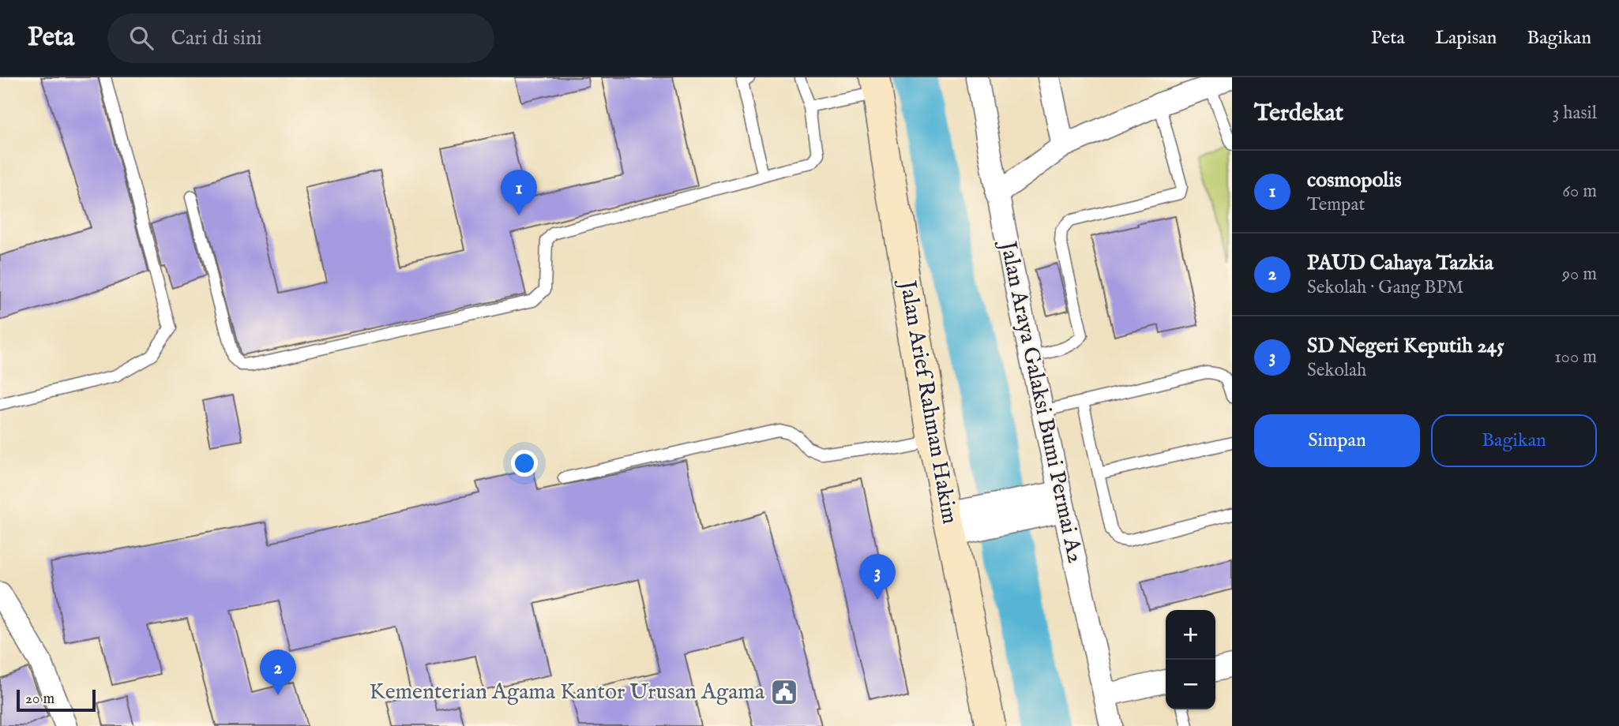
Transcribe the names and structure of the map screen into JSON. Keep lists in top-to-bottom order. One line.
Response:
{"streets":{"main road":["Jalan Arief Rahman Hakim"],"street":["Jalan Araya Galaksi Bumi Permai A2"]},"places":{"public building":["Kementerian Agama Kantor Urusan Agama"]},"scale_bar":"20 m","page":{"header":"Peta","search":"Cari di sini","nav":["Peta","Lapisan","Bagikan"],"heading":["Terdekat","3 hasil"],"list":[{"mark":"1","name":"cosmopolis","note":"Tempat","value":"60 m"},{"mark":"2","name":"PAUD Cahaya Tazkia","note":"Sekolah · Gang BPM","value":"90 m"},{"mark":"3","name":"SD Negeri Keputih 245","note":"Sekolah","value":"100 m"}],"pins":["1","3","2"],"buttons":["Simpan","Bagikan"],"map_buttons":["+","−"],"scale":"20 m"}}
